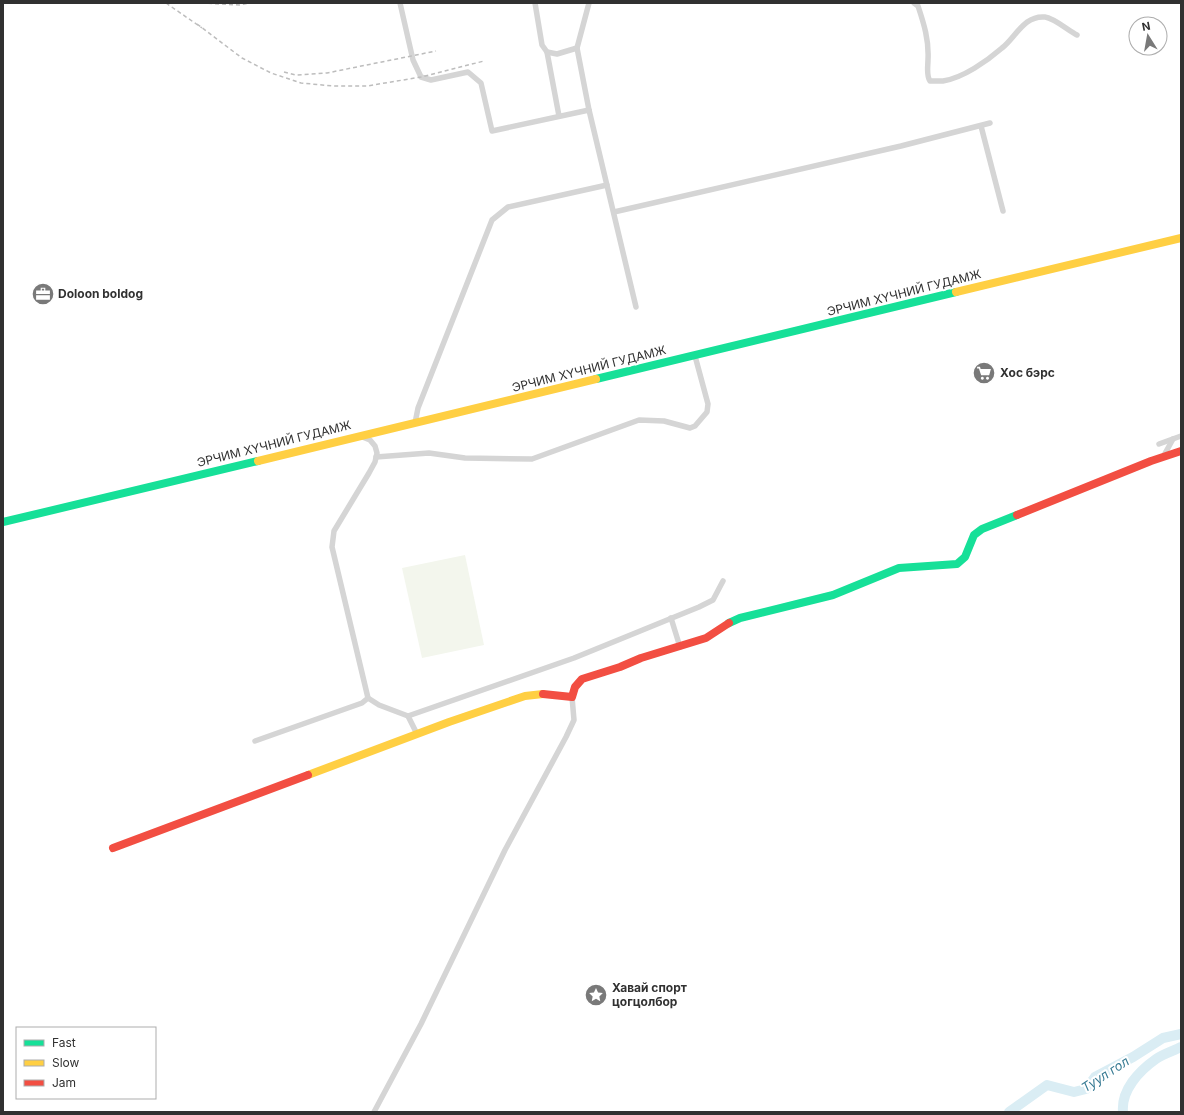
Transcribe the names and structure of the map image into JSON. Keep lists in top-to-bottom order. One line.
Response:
{"streets":{"main road":["ЭРЧИМ ХҮЧНИЙ ГУДАМЖ"]},"water":["Туул гол"],"places":{"office":["Doloon boldog"],"supermarket":["Хос бэрс"],"place":["Хавай спорт цогцолбор"]},"legend":["Fast","Slow","Jam"],"north":"top"}
